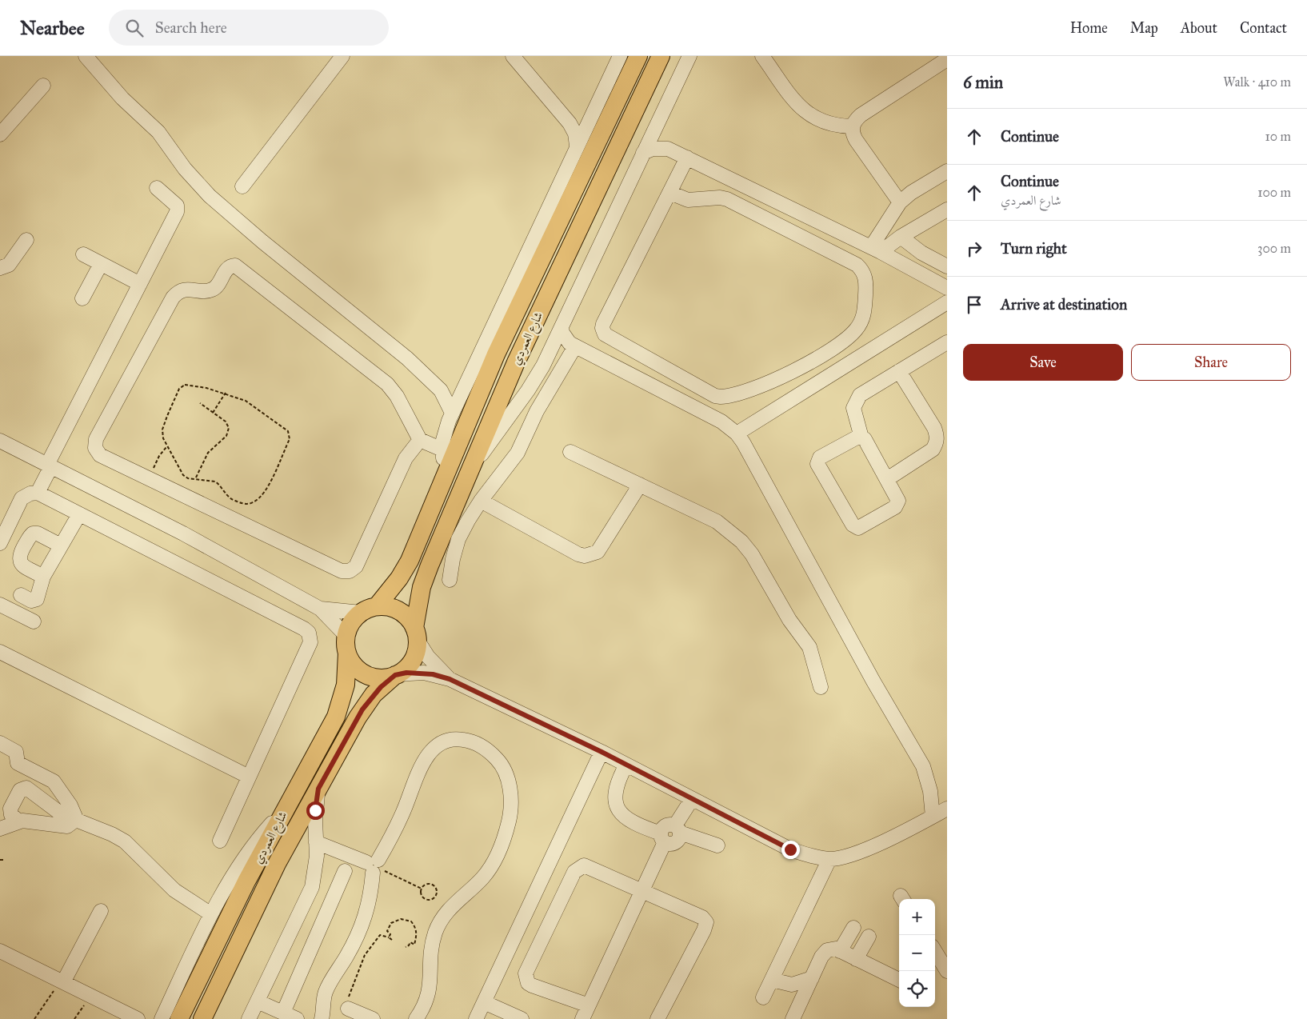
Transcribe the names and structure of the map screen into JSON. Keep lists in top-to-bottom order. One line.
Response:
{"streets":{"main road":["شارع العمردي"]},"page":{"header":"Nearbee","search":"Search here","nav":["Home","Map","About","Contact"],"heading":["6 min","Walk · 410 m"],"list":[["Continue","10 m"],["Continue","شارع العمردي","100 m"],["Turn right","300 m"],"Arrive at destination"],"buttons":["Save","Share"],"map_buttons":["+","−"]}}
